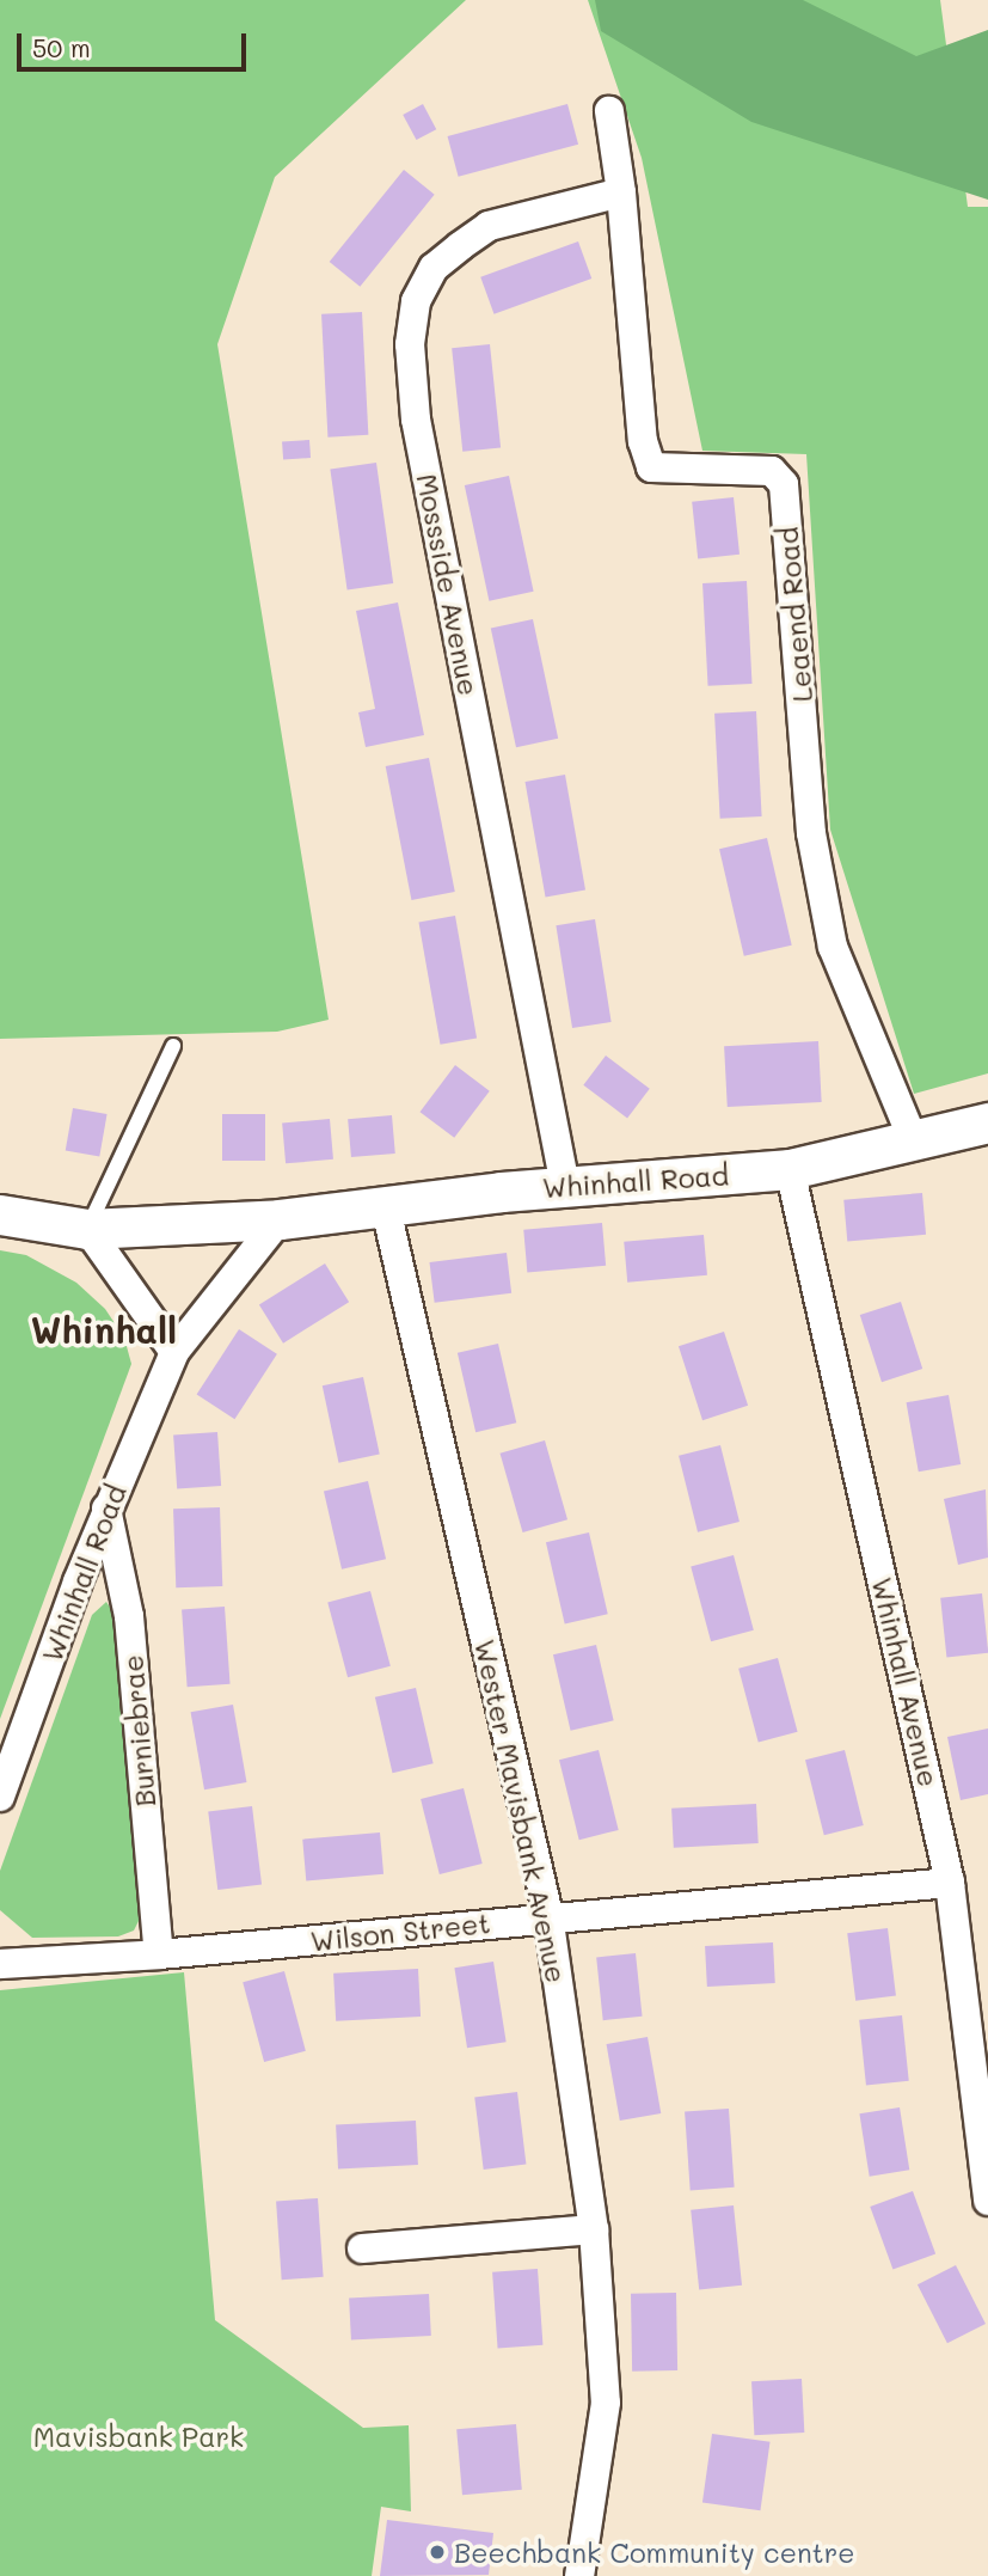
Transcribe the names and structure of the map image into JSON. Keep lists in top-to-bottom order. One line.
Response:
{"streets":{"street":["Mossside Avenue","Leaend Road","Whinhall Road","Whinhall Avenue","Burniebrae","Wester Mavisbank Avenue","Wilson Street"]},"crossings":[["Mossside Avenue","Leaend Road"],["Mossside Avenue","Whinhall Road"],["Leaend Road","Whinhall Road"],["Whinhall Road","Whinhall Avenue"],["Whinhall Road","Burniebrae"],["Whinhall Road","Wester Mavisbank Avenue"],["Whinhall Avenue","Wilson Street"],["Burniebrae","Wilson Street"],["Wester Mavisbank Avenue","Wilson Street"]],"districts":["Whinhall"],"parks":["Mavisbank Park"],"places":["Beechbank Community centre"],"scale_bar":"50 m"}
